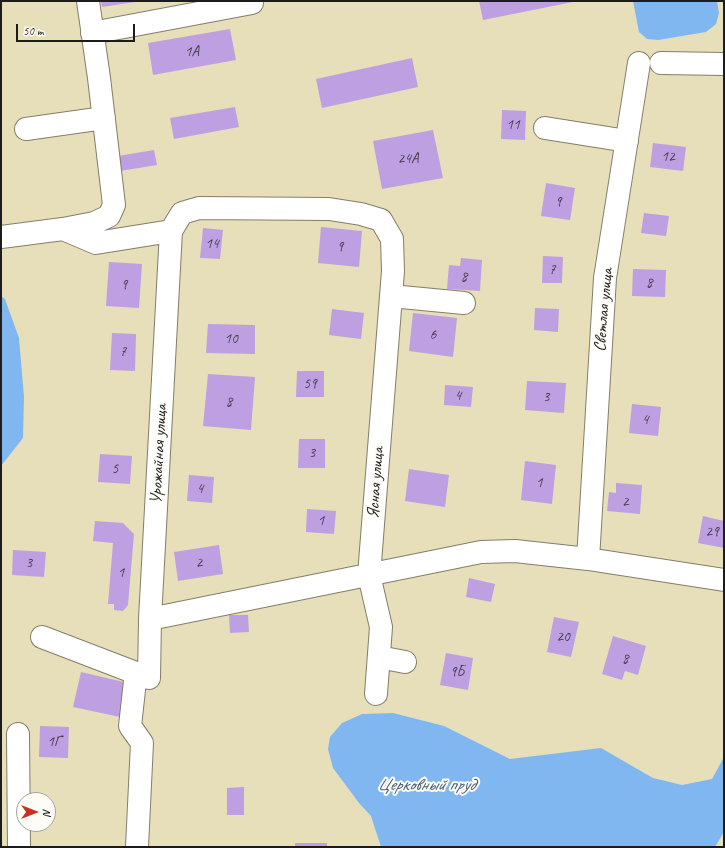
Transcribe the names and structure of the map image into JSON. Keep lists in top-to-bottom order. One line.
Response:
{"streets":{"street":["Светлая улица","Урожайная улица","Ясная улица"]},"crossings":[["Урожайная улица","Ясная улица"]],"water":["Церковный пруд"],"house_numbers":["1А","11","12","24А","9","14","9","7","8","8","9","6","10","7","59","4","3","8","4","3","5","1","4","2","1","29","3","2","1","20","8","9Б","1Г"],"scale_bar":"50 m","north":"right"}
